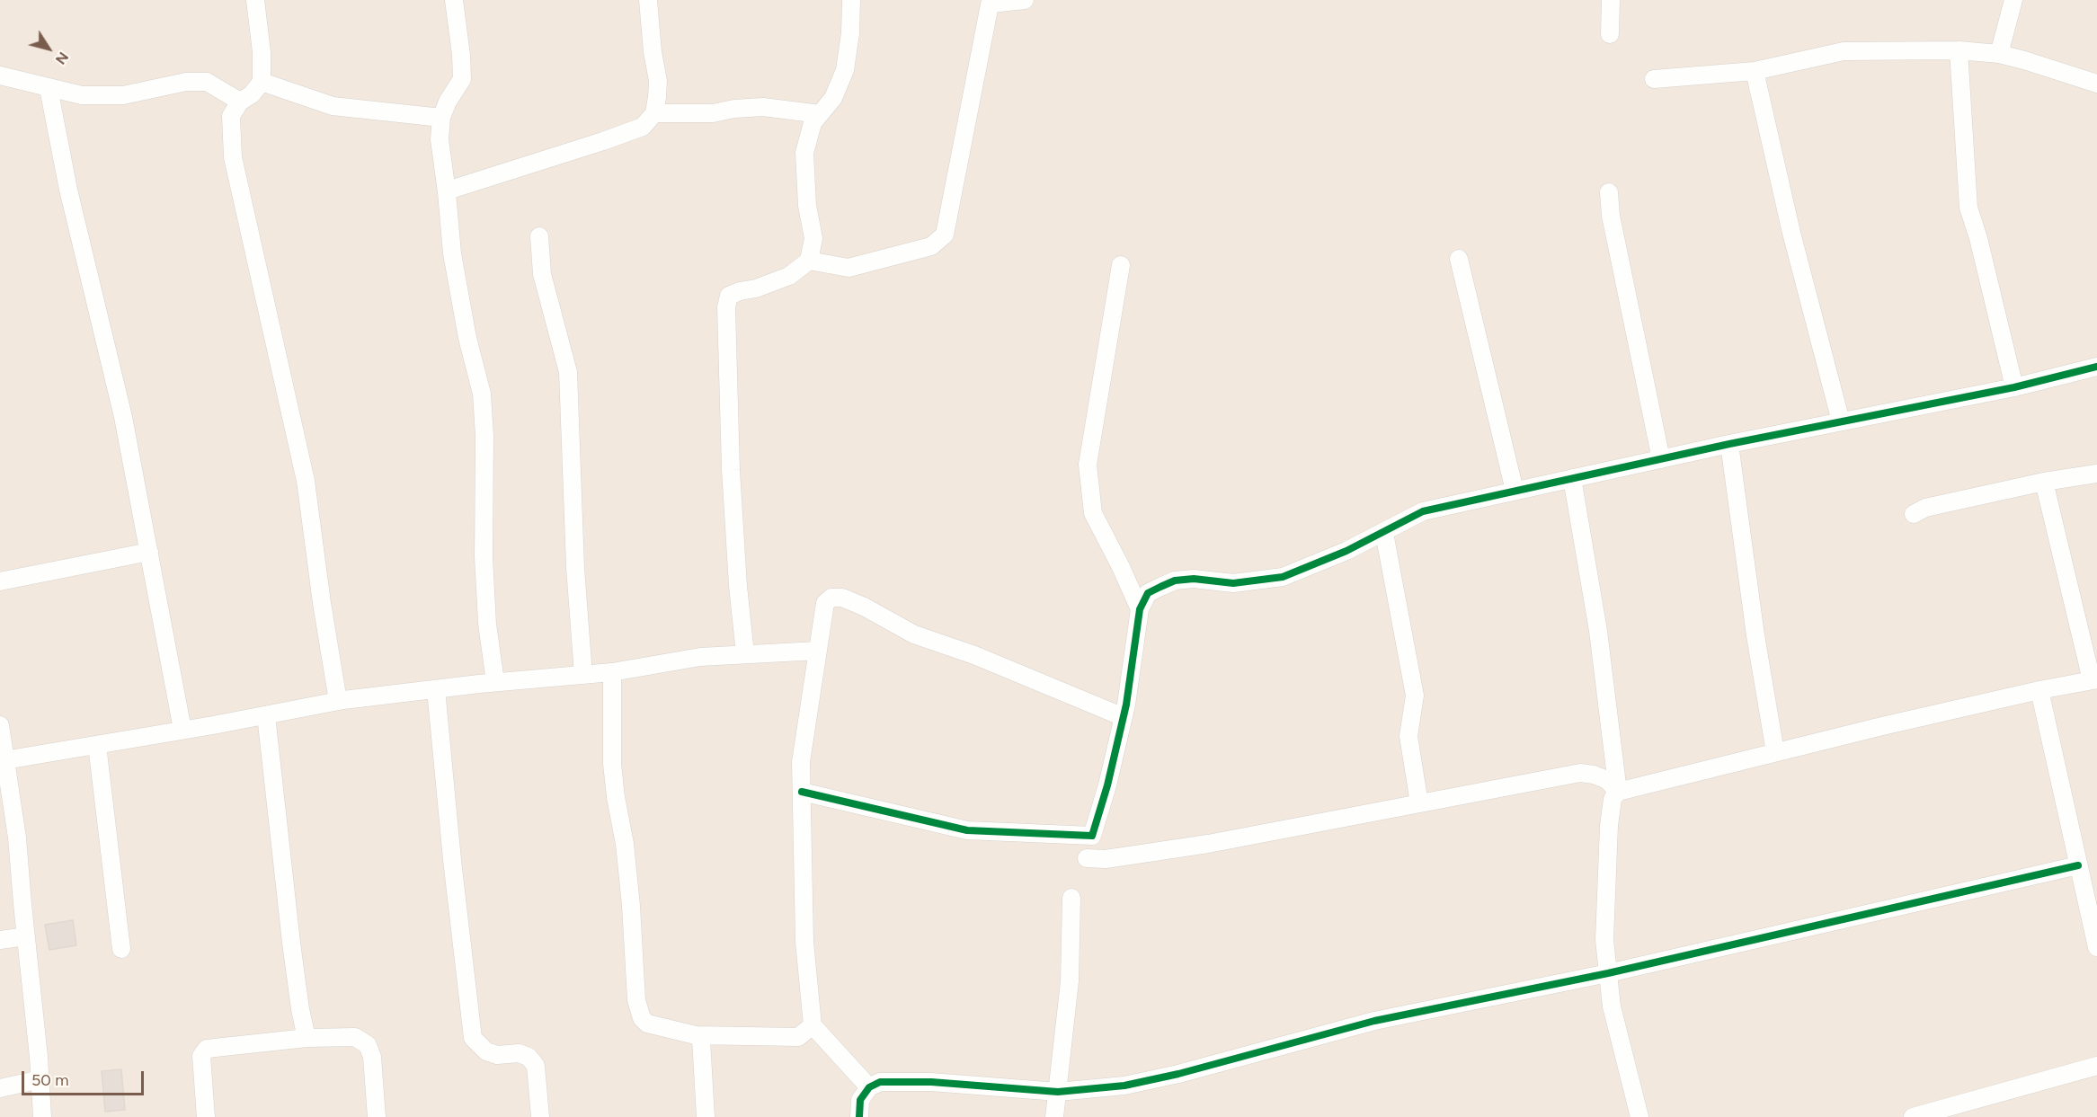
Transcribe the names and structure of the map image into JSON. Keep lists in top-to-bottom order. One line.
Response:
{"scale_bar":"50 m","north":"bottom right"}
